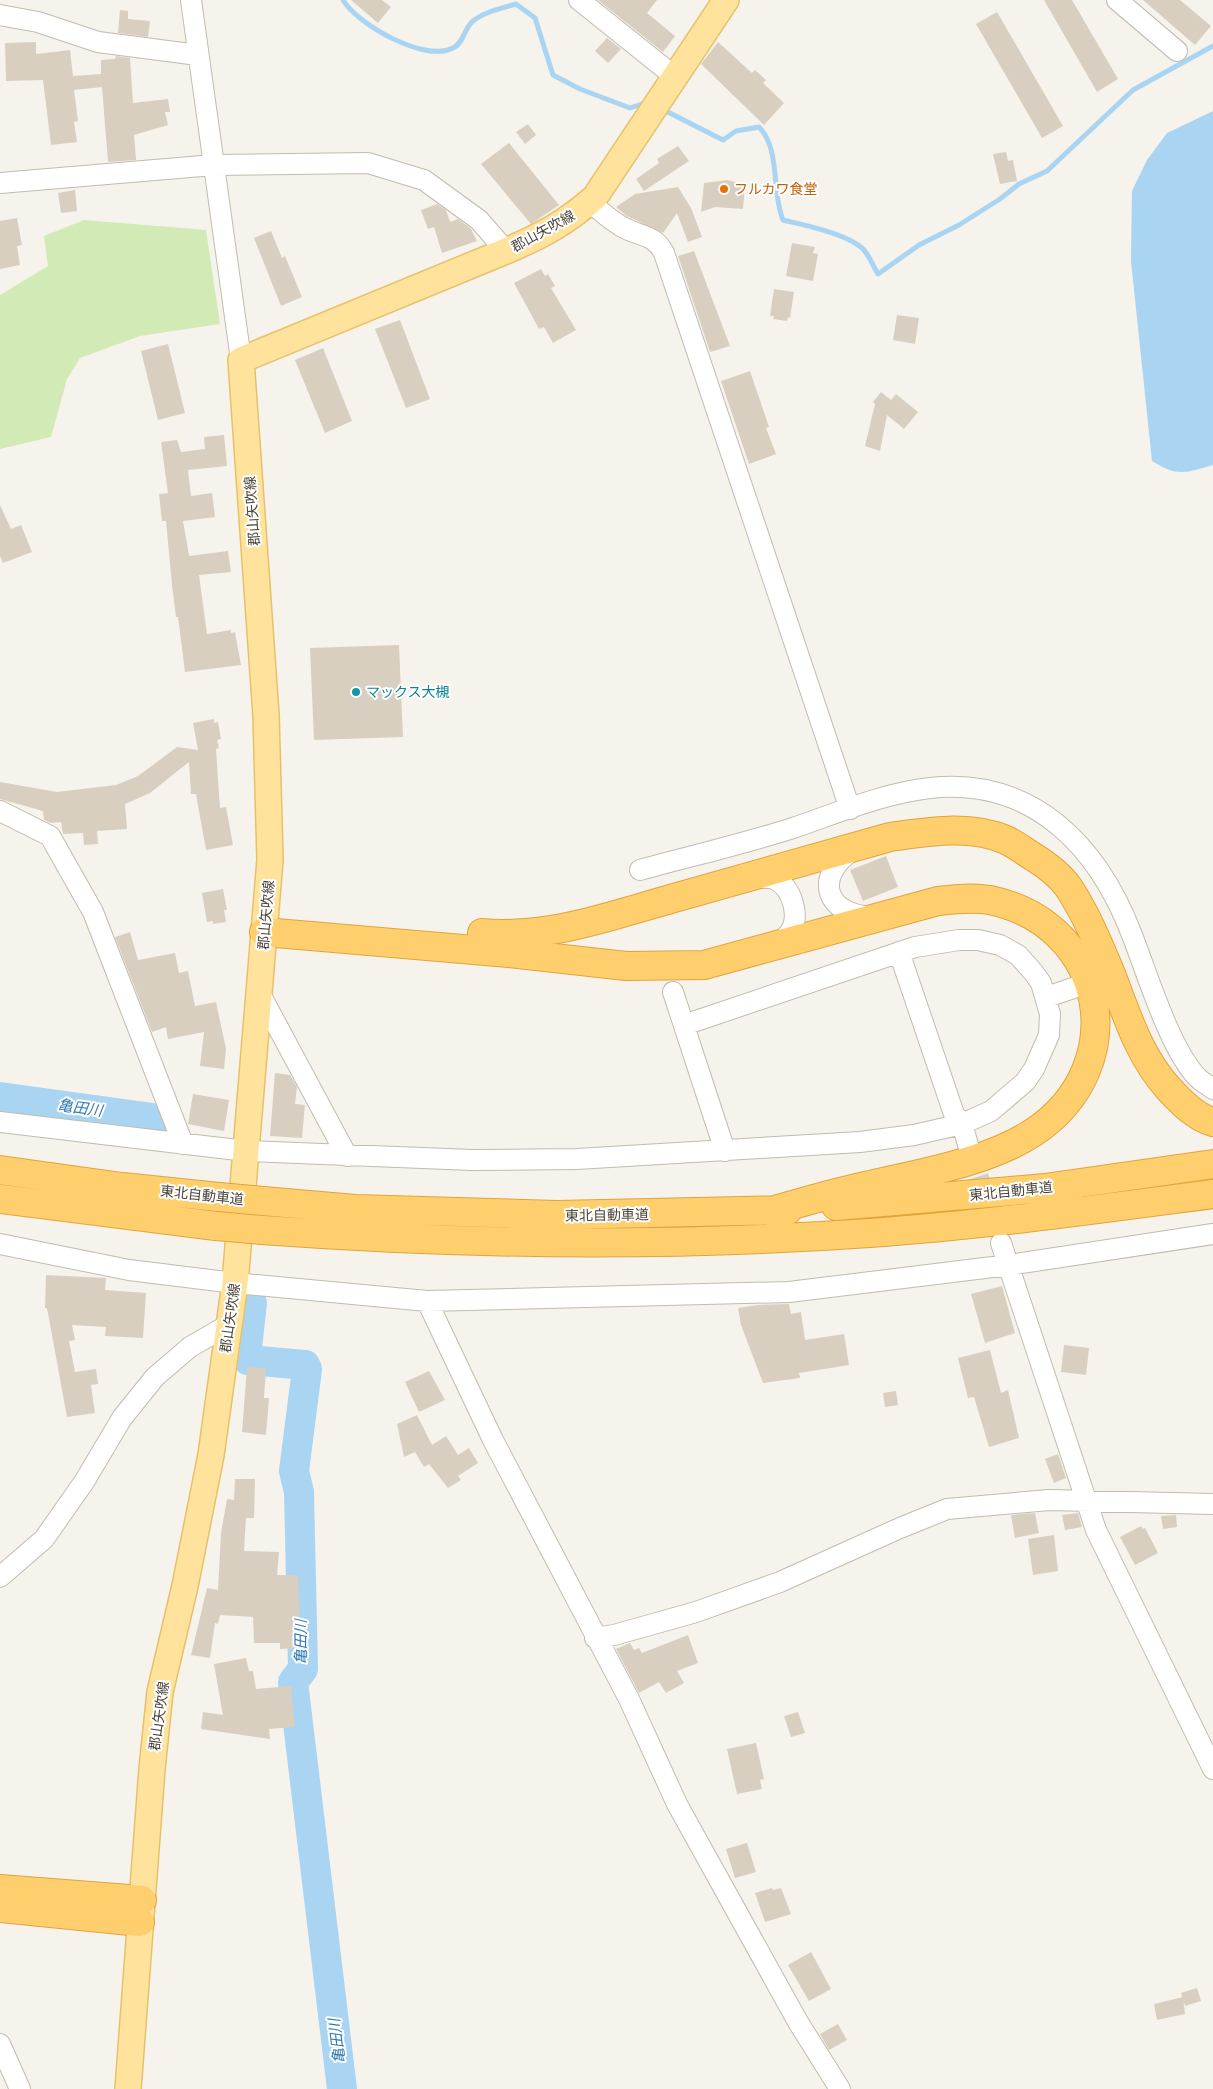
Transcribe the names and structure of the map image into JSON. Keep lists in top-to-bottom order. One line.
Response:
{"streets":{"highway":["東北自動車道"],"main road":["郡山矢吹線"]},"water":["亀田川"],"places":["フルカワ食堂","マックス大槻"]}
